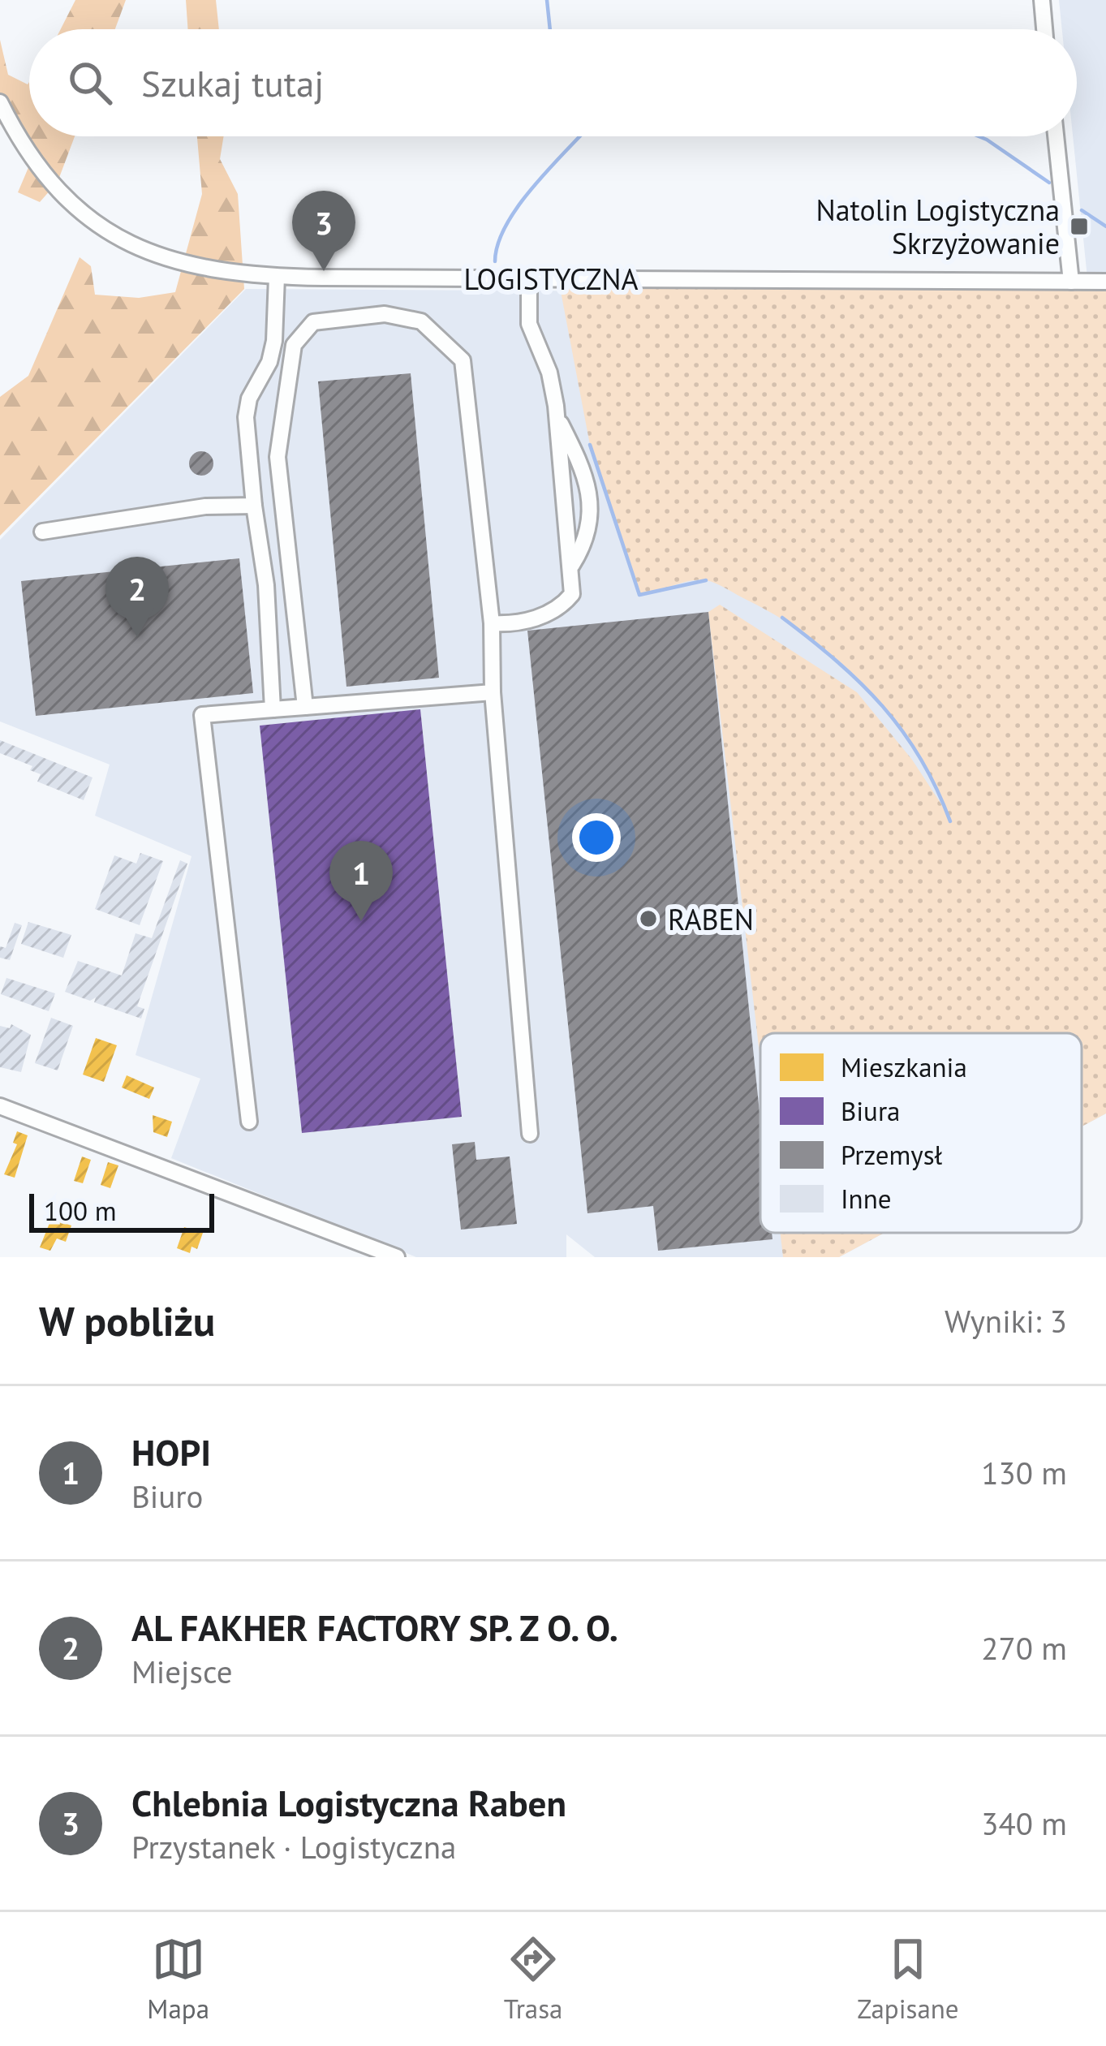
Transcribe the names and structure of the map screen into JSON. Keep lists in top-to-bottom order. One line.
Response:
{"streets":{"street":["LOGISTYCZNA"]},"places":{"transit":["Natolin Logistyczna Skrzyżowanie"],"other":["RABEN"]},"legend":["Mieszkania","Biura","Przemysł","Inne"],"scale_bar":"100 m","page":{"search":"Szukaj tutaj","pins":["3","2","1"],"scale":"100 m","heading":["W pobliżu","Wyniki: 3"],"list":[{"mark":"1","name":"HOPI","note":"Biuro","value":"130 m"},{"mark":"2","name":"AL FAKHER FACTORY SP. Z O. O.","note":"Miejsce","value":"270 m"},{"mark":"3","name":"Chlebnia Logistyczna Raben","note":"Przystanek · Logistyczna","value":"340 m"}],"nav":["Mapa","Trasa","Zapisane"]}}
